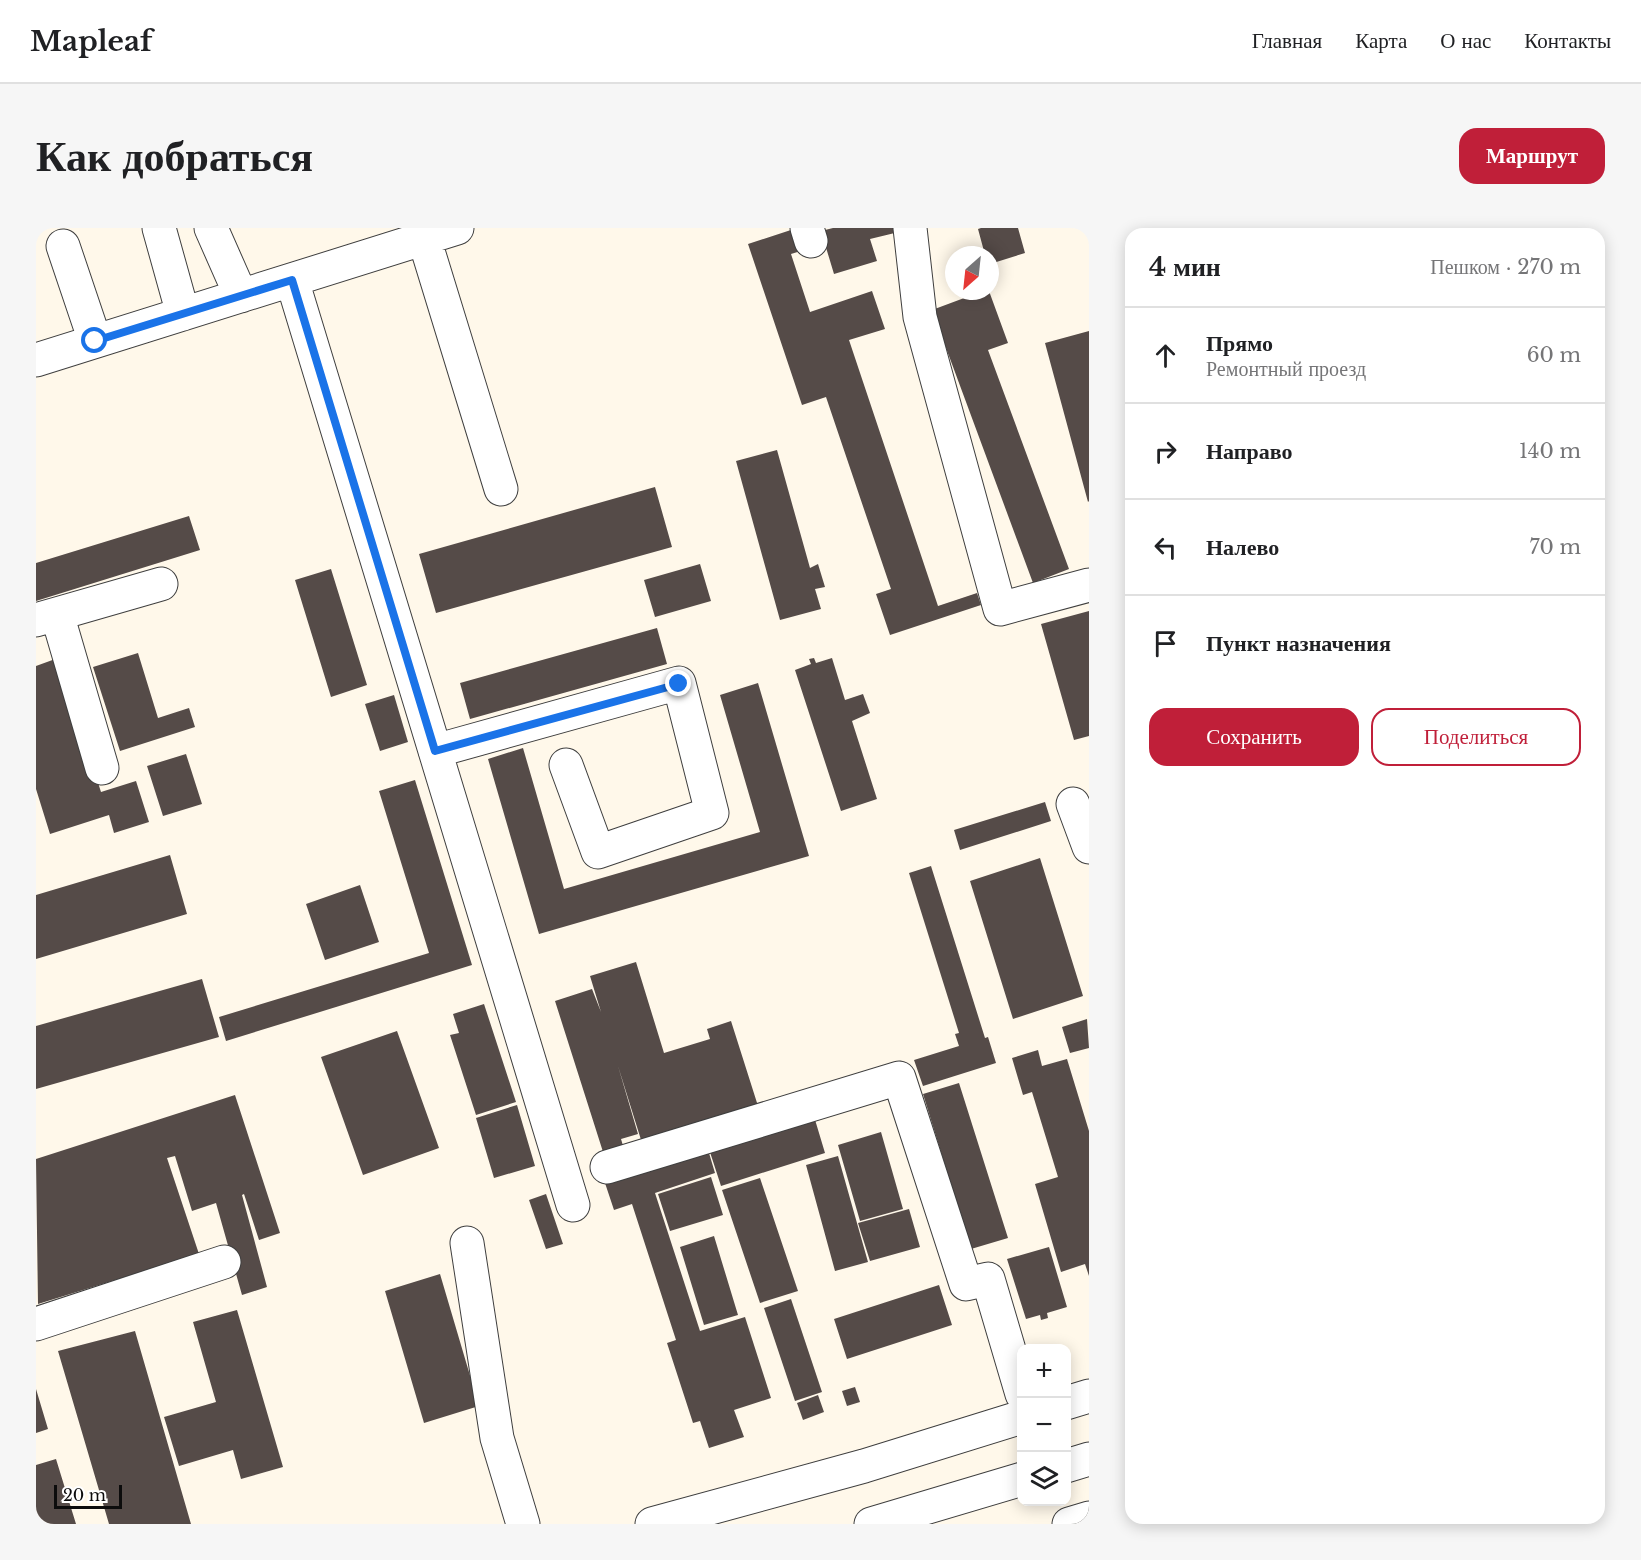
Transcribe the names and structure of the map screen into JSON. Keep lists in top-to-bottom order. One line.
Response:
{"scale_bar":"20 m","north":"bottom left","page":{"header":"Mapleaf","nav":["Главная","Карта","О нас","Контакты"],"buttons":["Маршрут",["Сохранить","Поделиться"]],"title":"Как добраться","heading":["4 мин","Пешком · 270 m"],"list":[["Прямо","Ремонтный проезд","60 m"],["Направо","140 m"],["Налево","70 m"],"Пункт назначения"],"map_buttons":["+","−"],"scale":"20 m"}}
